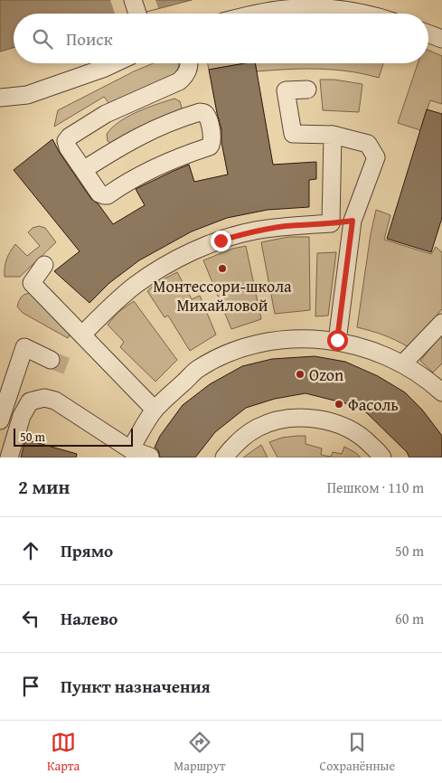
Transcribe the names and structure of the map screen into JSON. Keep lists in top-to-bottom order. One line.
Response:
{"places":["Монтессори-школа Михайловой","Ozon","Фасоль"],"scale_bar":"50 m","page":{"search":"Поиск","scale":"50 m","heading":["2 мин","Пешком · 110 m"],"list":[["Прямо","50 m"],["Налево","60 m"],"Пункт назначения"],"nav":["Карта","Маршрут","Сохранённые"]}}
